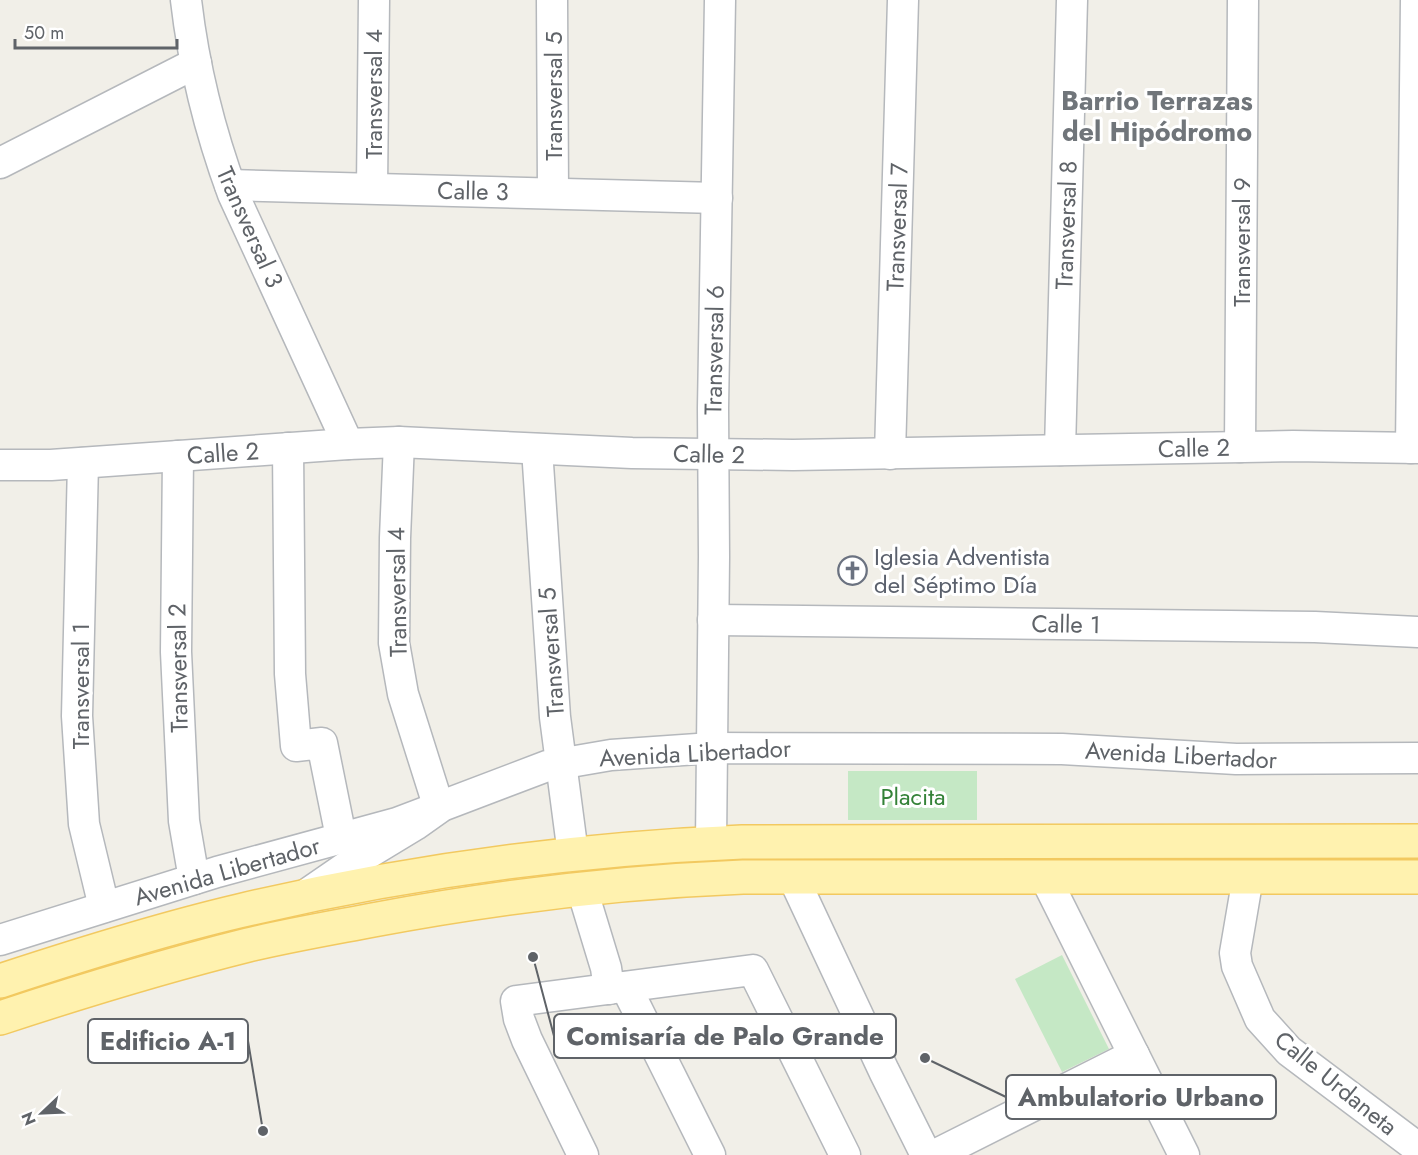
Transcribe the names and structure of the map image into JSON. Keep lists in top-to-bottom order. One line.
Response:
{"streets":{"main road":["Avenida Libertador"],"street":["Transversal 4","Transversal 5","Calle 3","Transversal 8","Transversal 3","Transversal 7","Transversal 9","Transversal 6","Calle 2","Calle 1","Transversal 2","Transversal 1","Calle Urdaneta"]},"crossings":[["Transversal 4","Calle 3"],["Transversal 4","Calle 2"],["Transversal 4","Avenida Libertador"],["Transversal 5","Calle 3"],["Transversal 5","Calle 2"],["Transversal 5","Avenida Libertador"],["Calle 3","Transversal 3"],["Calle 3","Transversal 6"],["Transversal 8","Calle 2"],["Transversal 3","Calle 2"],["Transversal 7","Calle 2"],["Transversal 9","Calle 2"],["Transversal 6","Calle 2"],["Transversal 6","Calle 1"],["Transversal 6","Avenida Libertador"],["Calle 2","Transversal 2"],["Calle 2","Transversal 1"],["Transversal 2","Avenida Libertador"],["Transversal 1","Avenida Libertador"]],"districts":["Barrio Terrazas del Hipódromo"],"parks":["Placita"],"places":{"church":["Iglesia Adventista del Séptimo Día"],"other":["Comisaría de Palo Grande","Ambulatorio Urbano","Edificio A-1"]},"scale_bar":"50 m","north":"bottom left"}
